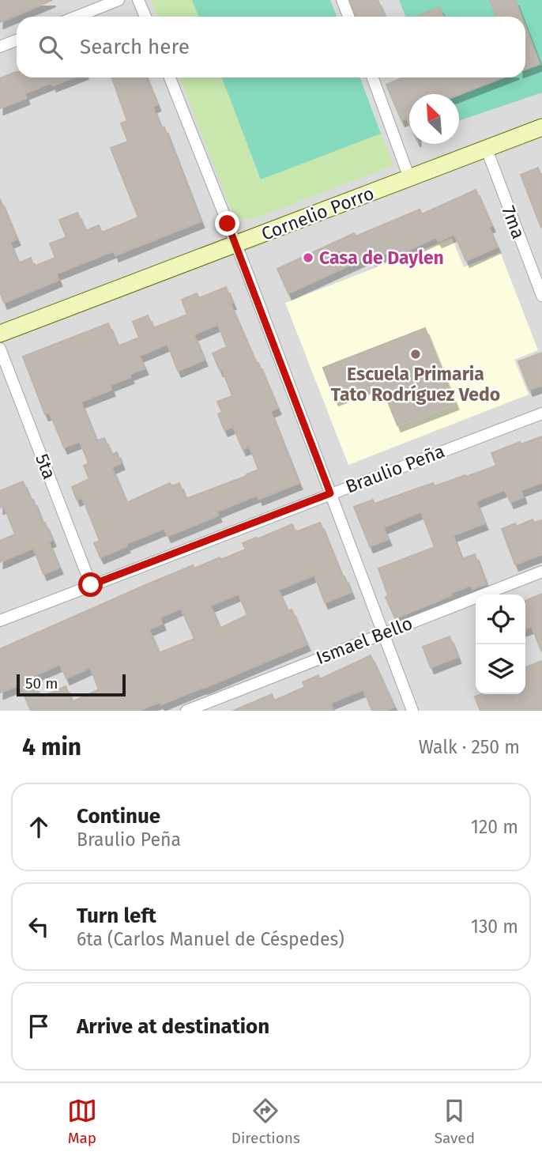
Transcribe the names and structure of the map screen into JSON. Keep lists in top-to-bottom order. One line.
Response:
{"streets":{"street":["Cornelio Porro","7ma","5ta","Braulio Peña","Ismael Bello"]},"crossings":[["Cornelio Porro","7ma"],["5ta","Braulio Peña"]],"places":["Casa de Daylen","Escuela Primaria Tato Rodríguez Vedo"],"scale_bar":"50 m","north":"top left","page":{"search":"Search here","scale":"50 m","heading":["4 min","Walk · 250 m"],"list":[["Continue","Braulio Peña","120 m"],["Turn left","6ta (Carlos Manuel de Céspedes)","130 m"],"Arrive at destination"],"nav":["Map","Directions","Saved"]}}
